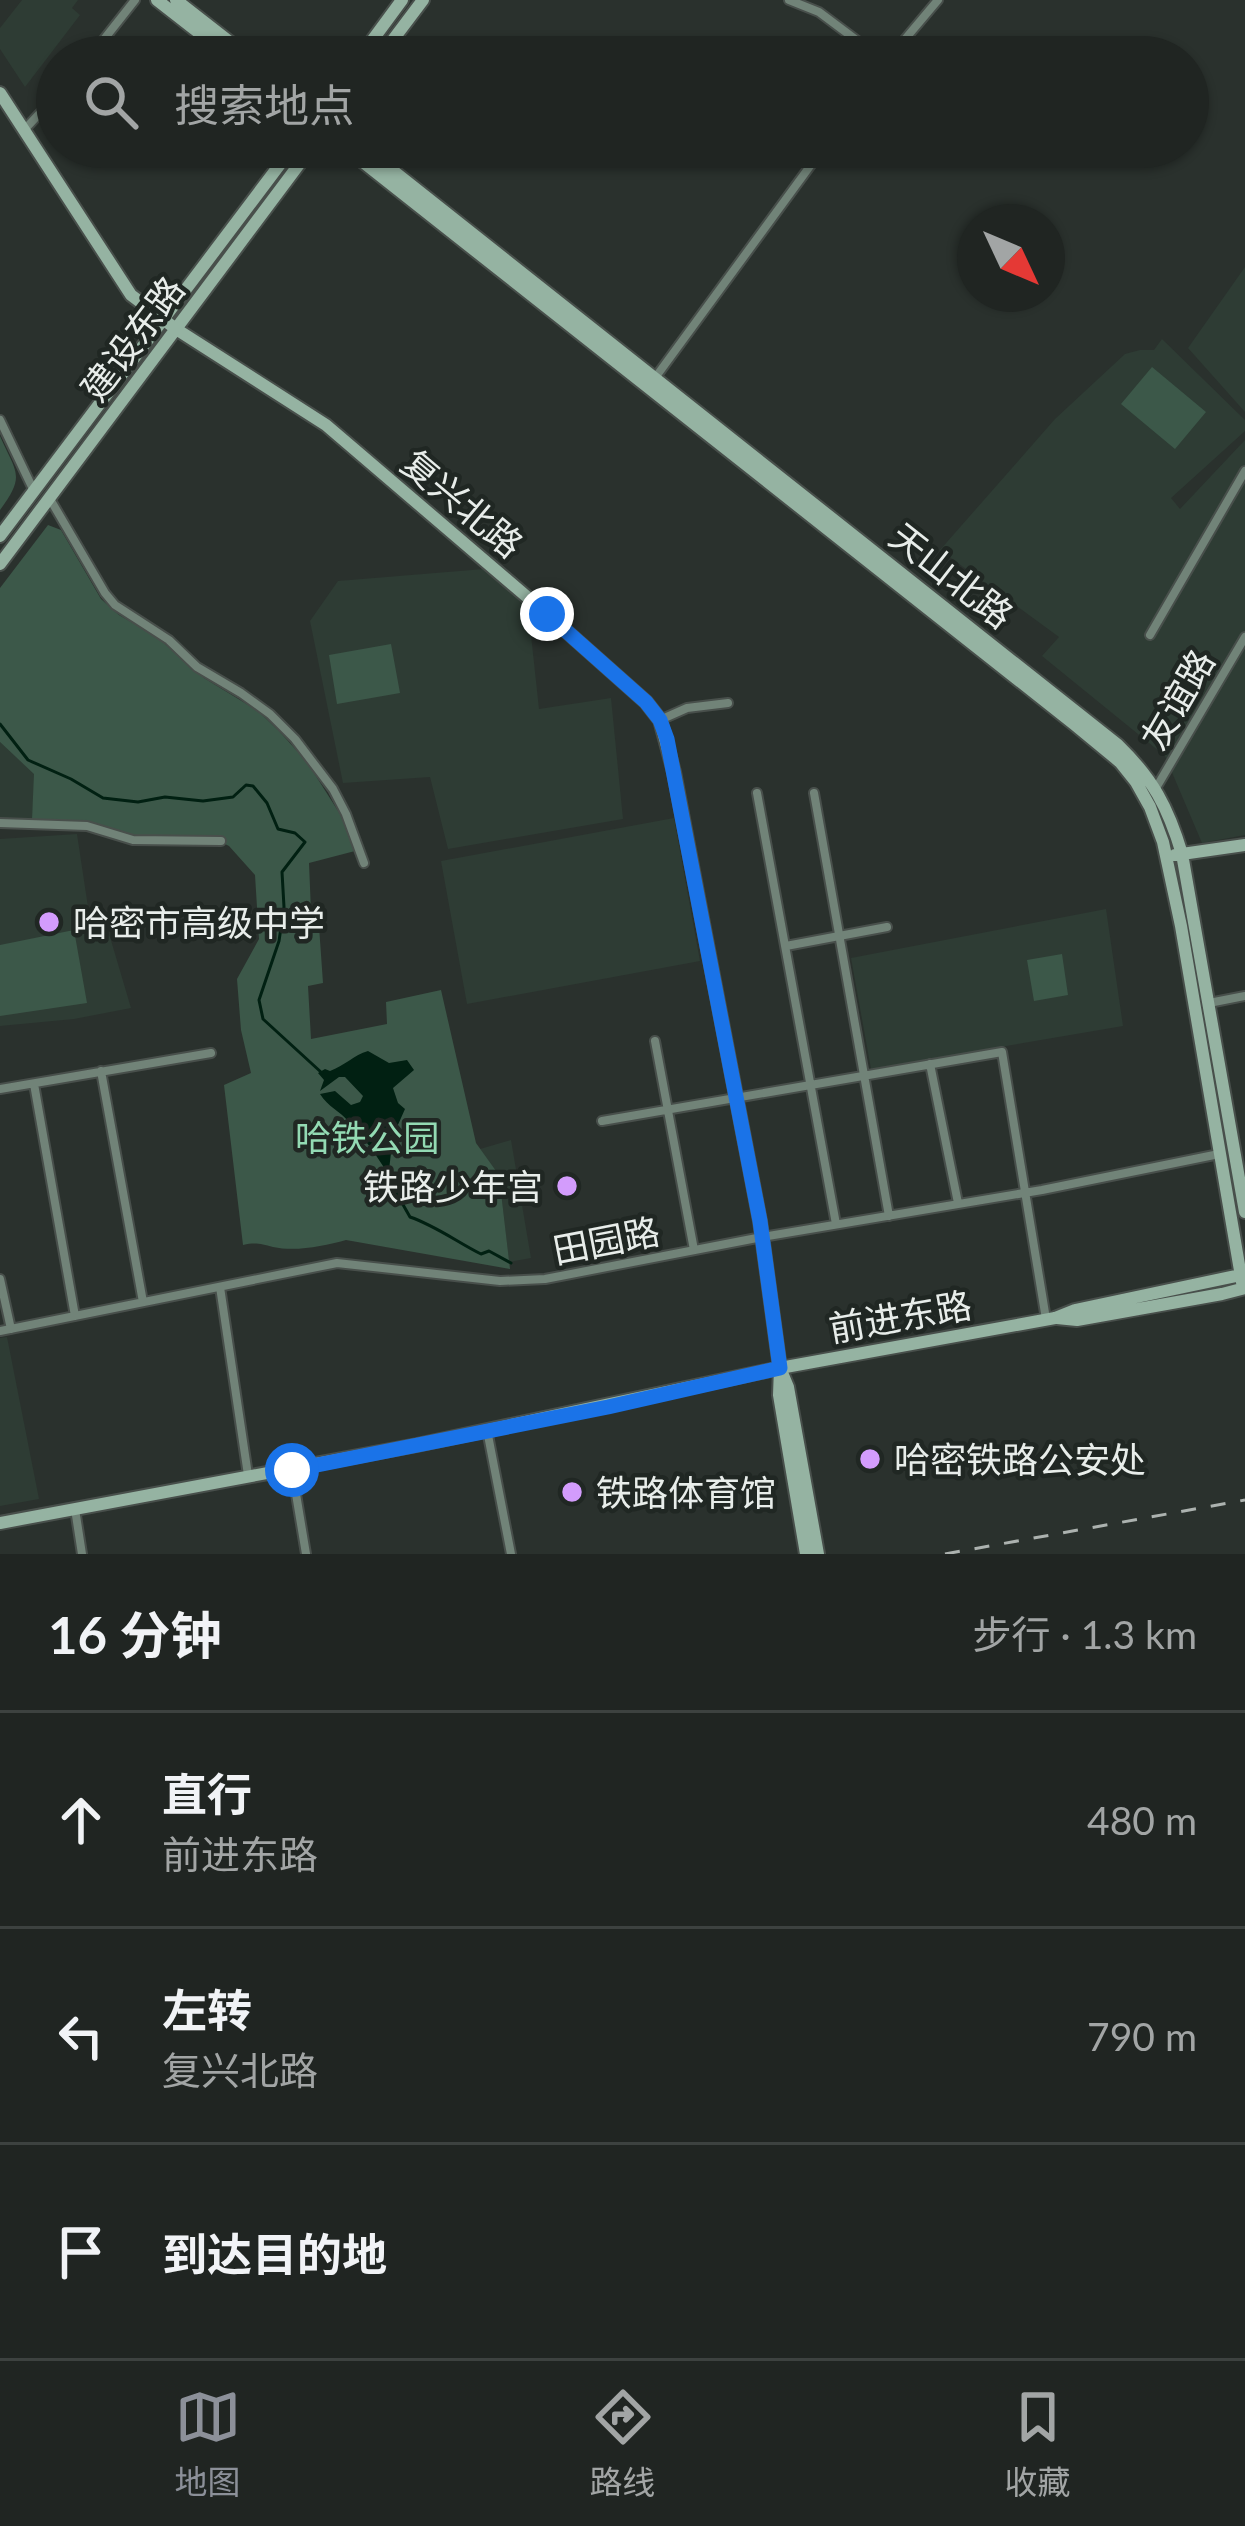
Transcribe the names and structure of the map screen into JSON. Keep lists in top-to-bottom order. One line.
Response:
{"streets":{"main road":["建设东路","复兴北路","天山北路","前进东路"],"street":["友谊路","田园路"]},"crossings":[["建设东路","复兴北路"],["天山北路","友谊路"]],"parks":["哈铁公园"],"places":["哈密市高级中学","铁路少年宫","哈密铁路公安处","铁路体育馆"],"north":"bottom right","page":{"search":"搜索地点","heading":["16 分钟","步行 · 1.3 km"],"list":[["直行","前进东路","480 m"],["左转","复兴北路","790 m"],"到达目的地"],"nav":["地图","路线","收藏"]}}
